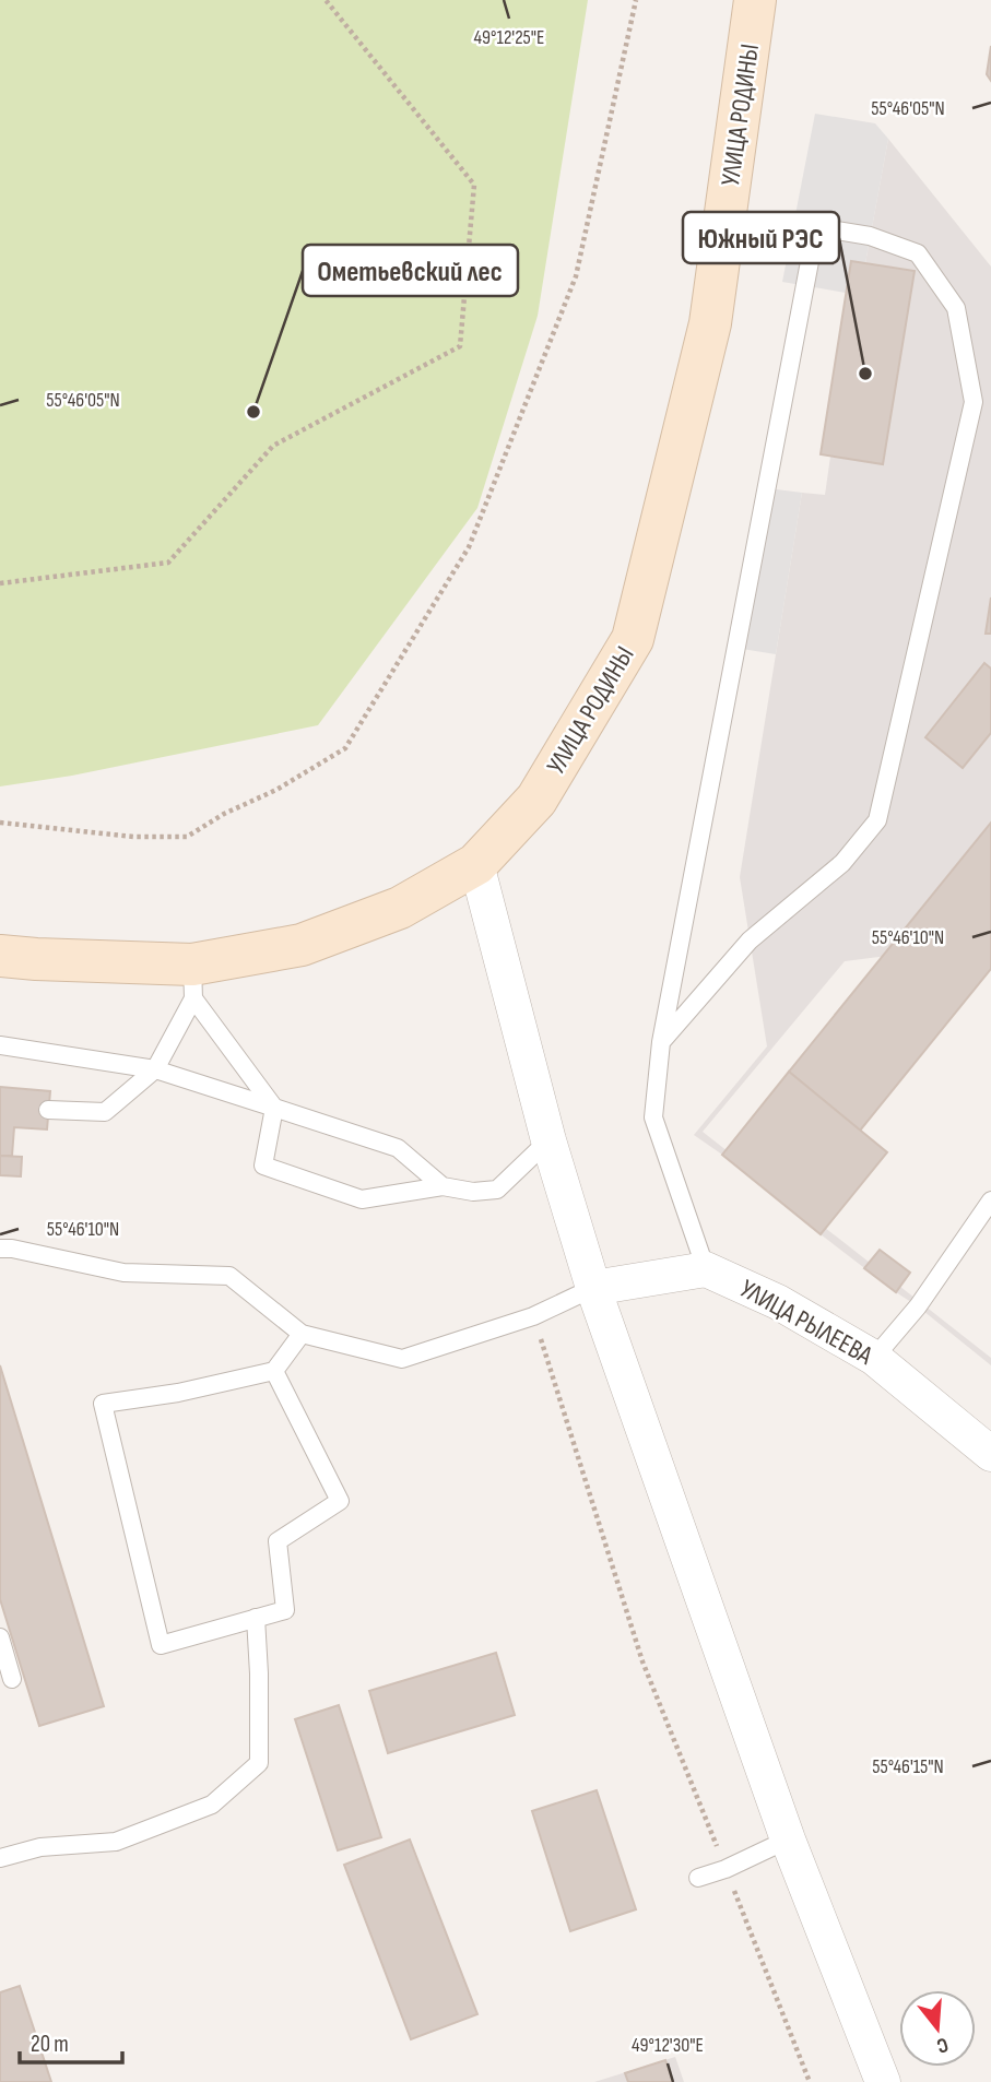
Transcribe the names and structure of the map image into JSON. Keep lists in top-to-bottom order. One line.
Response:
{"streets":{"street":["УЛИЦА РОДИНЫ","УЛИЦА РЫЛЕЕВА"]},"places":["Южный РЭС","Ометьевский лес"],"scale_bar":"20 m","north":"bottom","coordinates":["49°12'25\"E","55°46'05\"N","55°46'10\"N","55°46'15\"N","49°12'30\"E"]}
